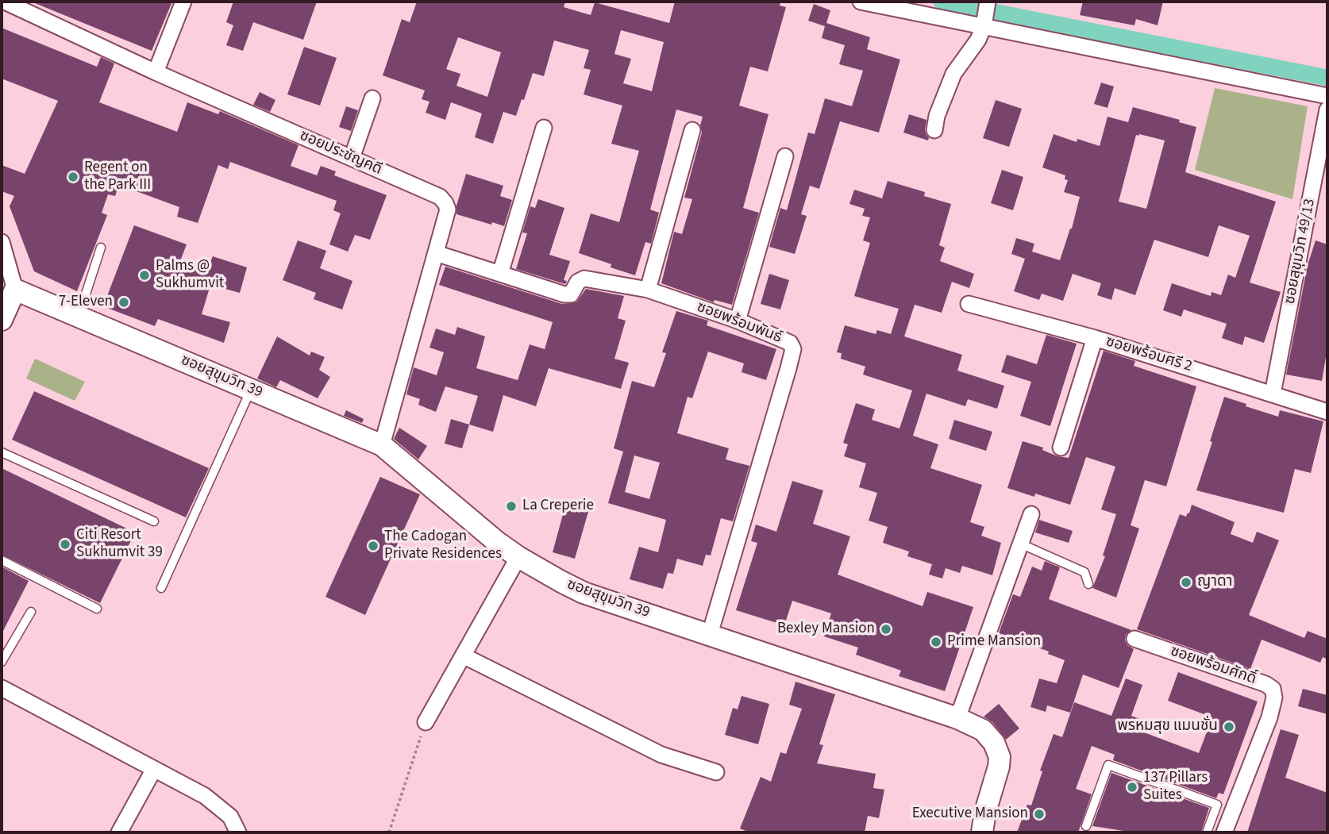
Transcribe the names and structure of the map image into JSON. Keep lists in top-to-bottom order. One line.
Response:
{"streets":{"street":["ซอยประชัญคดี","ซอยสุขุมวิท 49/13","ซอยพร้อมพันธ์","ซอยพร้อมศรี 2","ซอยสุขุมวิท 39","ซอยพร้อมศักดิ์"]},"crossings":[["ซอยประชัญคดี","ซอยพร้อมพันธ์"],["ซอยประชัญคดี","ซอยสุขุมวิท 39"],["ซอยสุขุมวิท 49/13","ซอยพร้อมศรี 2"],["ซอยพร้อมพันธ์","ซอยสุขุมวิท 39"]],"places":["Regent on the Park III","Palms @ Sukhumvit","7-Eleven","La Creperie","Citi Resort Sukhumvit 39","The Cadogan Private Residences","ญาดา","Bexley Mansion","Prime Mansion","พรหมสุข แมนชั่น","137 Pillars Suites","Executive Mansion"]}
